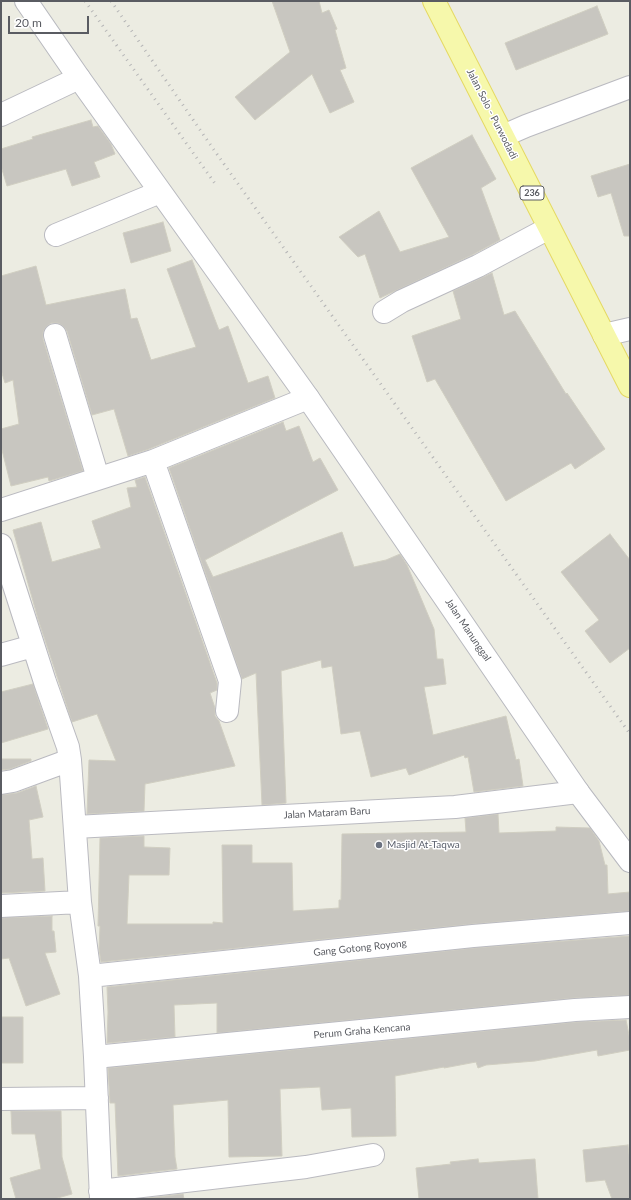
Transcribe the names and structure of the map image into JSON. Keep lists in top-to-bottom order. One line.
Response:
{"streets":{"main road":["Jalan Solo - Purwodadi","236"],"street":["Jalan Manunggal","Jalan Mataram Baru","Gang Gotong Royong","Perum Graha Kencana"]},"crossings":[["Jalan Manunggal","Jalan Mataram Baru"]],"places":["Masjid At-Taqwa"],"scale_bar":"20 m"}
